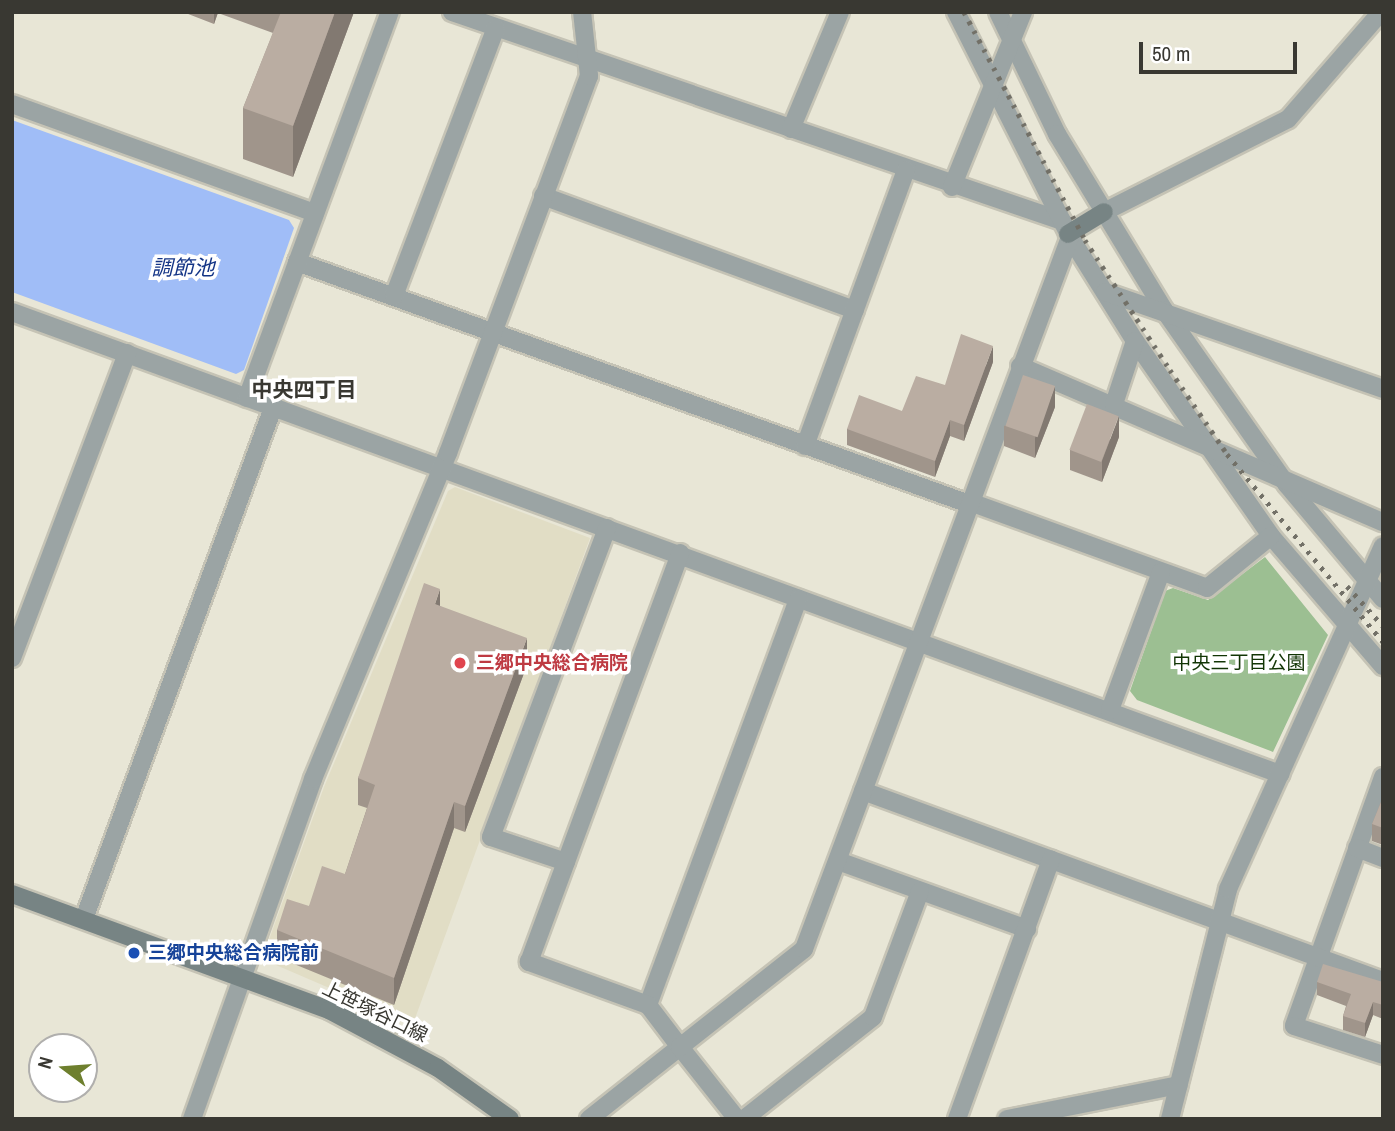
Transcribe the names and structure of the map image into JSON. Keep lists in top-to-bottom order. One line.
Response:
{"streets":{"main road":["上笹塚谷口線"]},"districts":["中央四丁目"],"water":["調節池"],"parks":["中央三丁目公園"],"places":["三郷中央総合病院","三郷中央総合病院前"],"scale_bar":"50 m","north":"left"}
